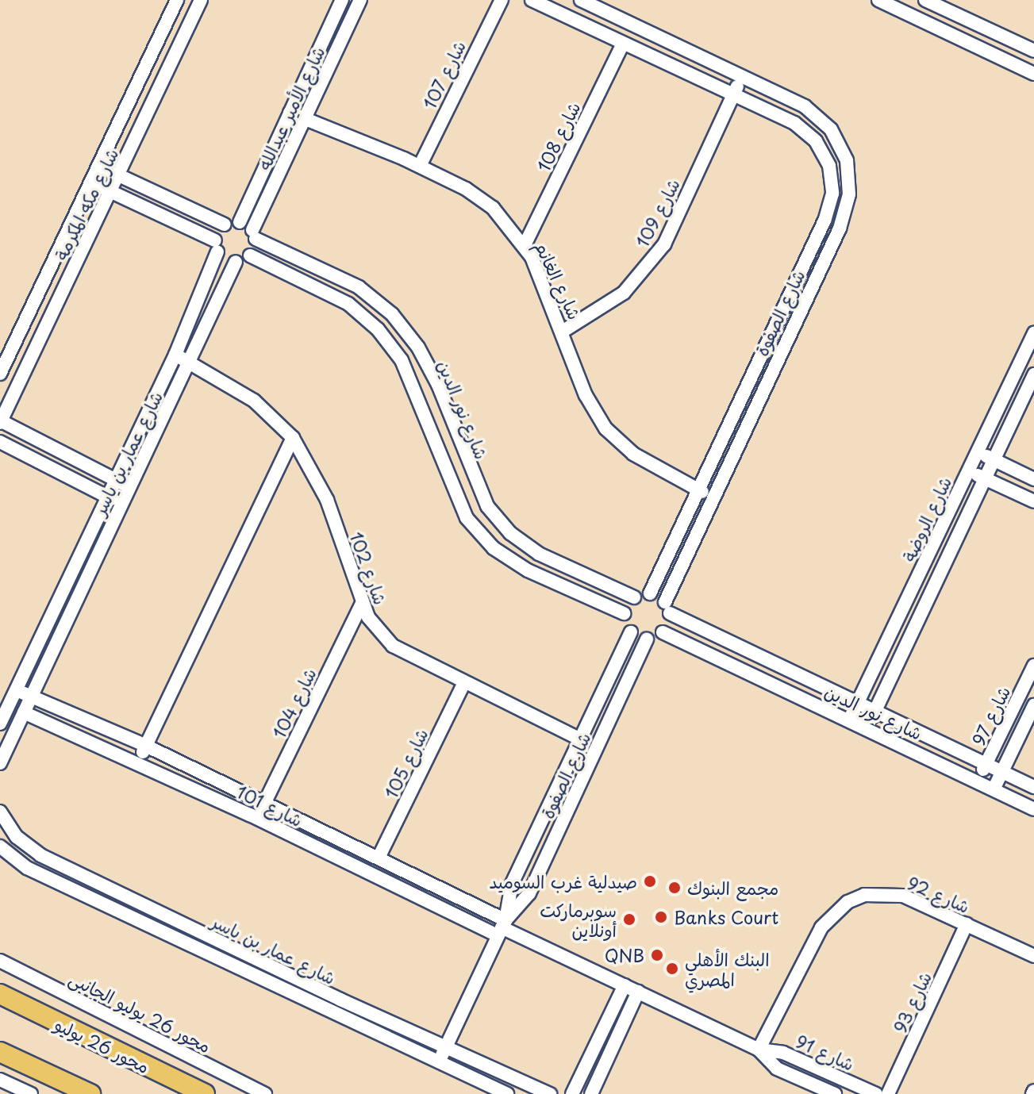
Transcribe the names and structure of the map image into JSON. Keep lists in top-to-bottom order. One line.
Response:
{"streets":{"highway":["محور 26 يوليو"],"street":["شارع 107","شارع الأمير عبدالله","شارع 108","شارع مكه المكرمة","شارع 109","شارع الغانم","شارع الصفوة","شارع نور الدين","شارع عمار بن ياسر","شارع الروضة","شارع 102","شارع 104","شارع 97","شارع 105","شارع 101","شارع 92","شارع 93","محور 26 يوليو الجانبى","شارع 91"]},"crossings":[["شارع 107","شارع الغانم"],["شارع الأمير عبدالله","شارع الغانم"],["شارع الأمير عبدالله","شارع نور الدين"],["شارع الأمير عبدالله","شارع عمار بن ياسر"],["شارع 108","شارع الغانم"],["شارع 109","شارع الغانم"],["شارع 109","شارع الصفوة"],["شارع الغانم","شارع الصفوة"],["شارع الصفوة","شارع نور الدين"],["شارع الصفوة","شارع عمار بن ياسر"],["شارع الصفوة","شارع 102"],["شارع الصفوة","شارع 101"],["شارع الصفوة","شارع 91"],["شارع نور الدين","شارع عمار بن ياسر"],["شارع نور الدين","شارع الروضة"],["شارع نور الدين","شارع 97"],["شارع عمار بن ياسر","شارع 102"],["شارع عمار بن ياسر","شارع 101"],["شارع 102","شارع 104"],["شارع 102","شارع 105"],["شارع 104","شارع 101"],["شارع 105","شارع 101"],["شارع 101","شارع 91"],["شارع 92","شارع 93"],["شارع 92","شارع 91"]],"places":["صيدلية غرب السوميد","مجمع البنوك","Banks Court","سوبرماركت أونلاين","QNB","البنك الأهلي المصري"]}
